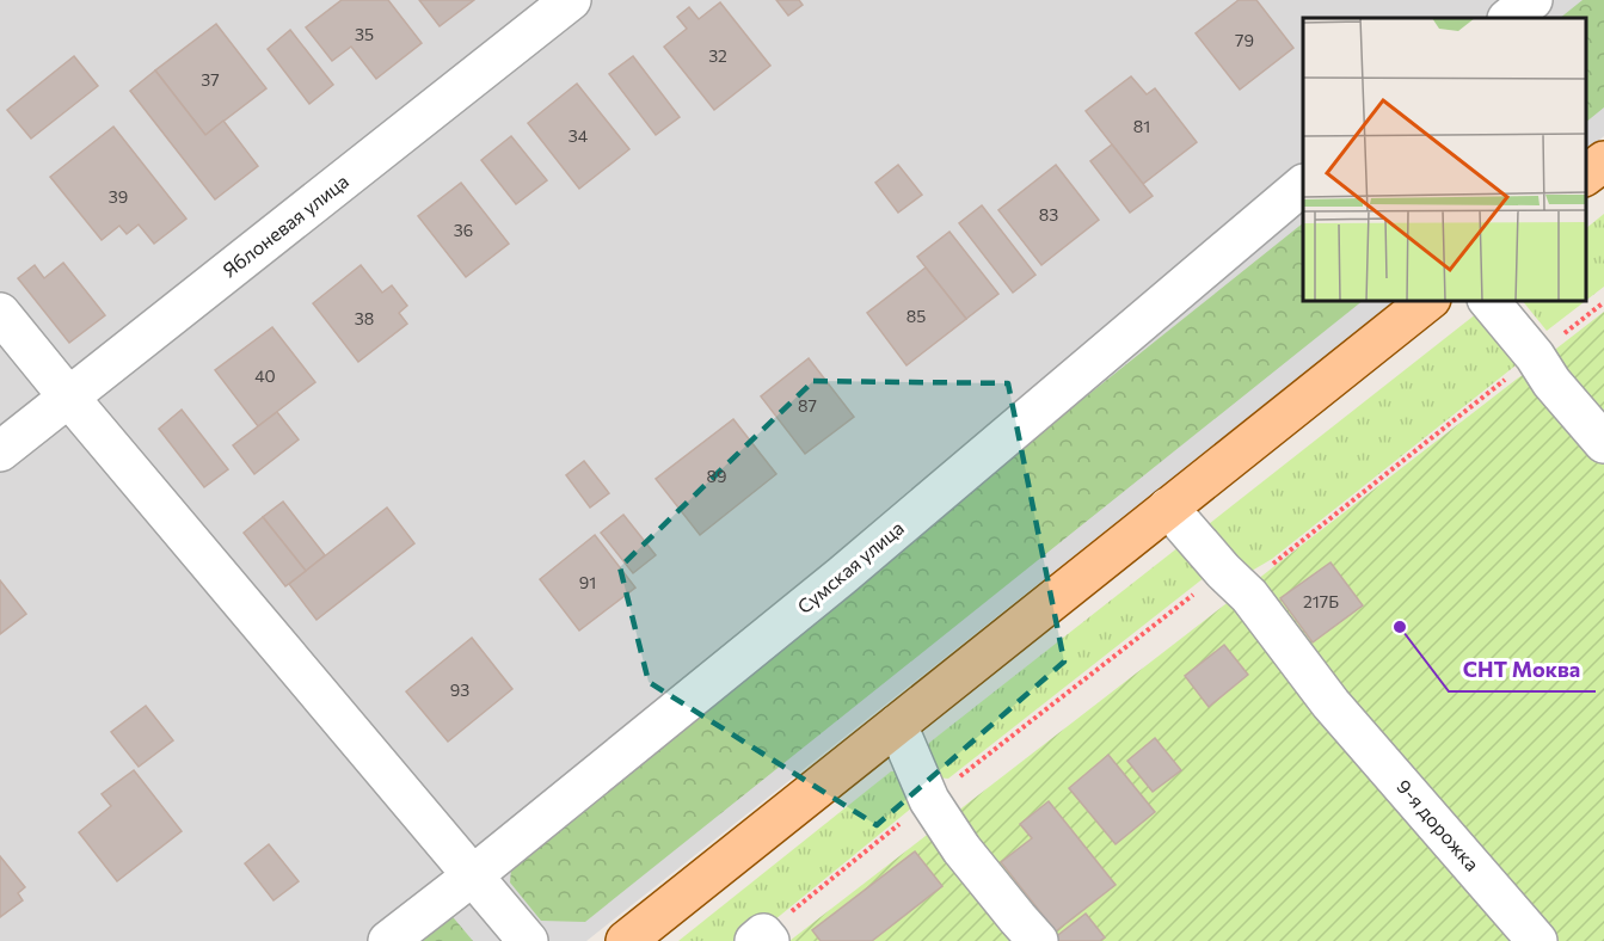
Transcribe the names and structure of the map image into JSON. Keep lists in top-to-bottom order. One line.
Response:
{"streets":{"street":["Яблоневая улица","Сумская улица","9-я дорожка"]},"places":["СНТ Моква"],"house_numbers":["35","79","32","37","81","34","39","83","36","85","38","40","87","89","91","217Б","93"]}
